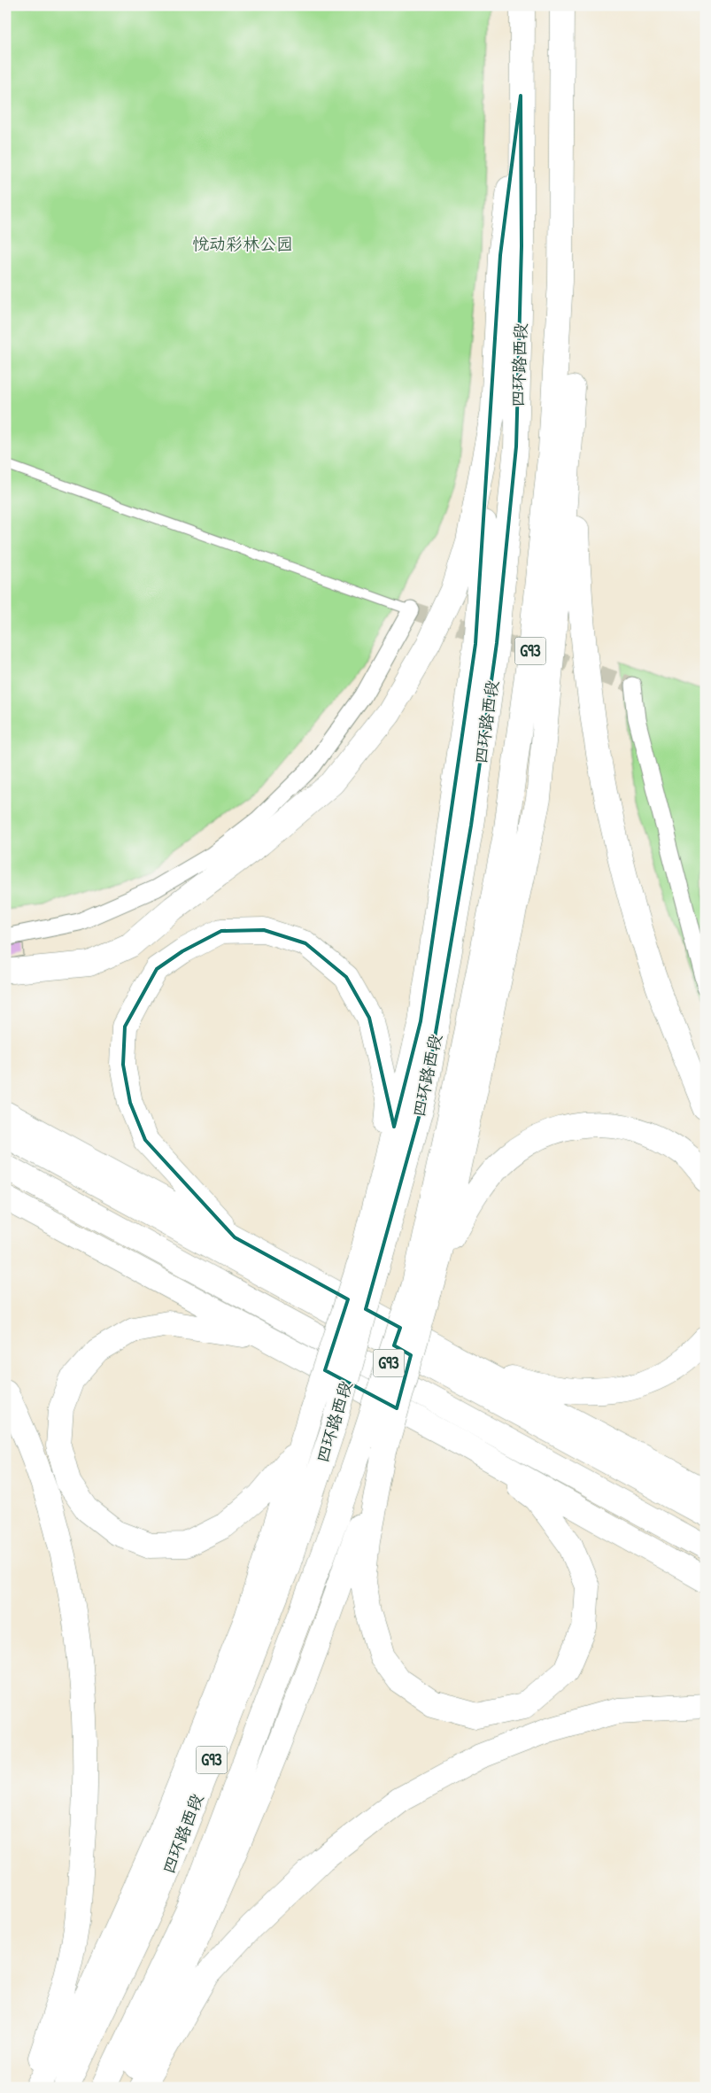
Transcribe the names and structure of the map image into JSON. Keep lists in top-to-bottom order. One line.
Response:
{"streets":{"main road":["四环路西段","G93"]},"parks":["悦动彩林公园"]}
